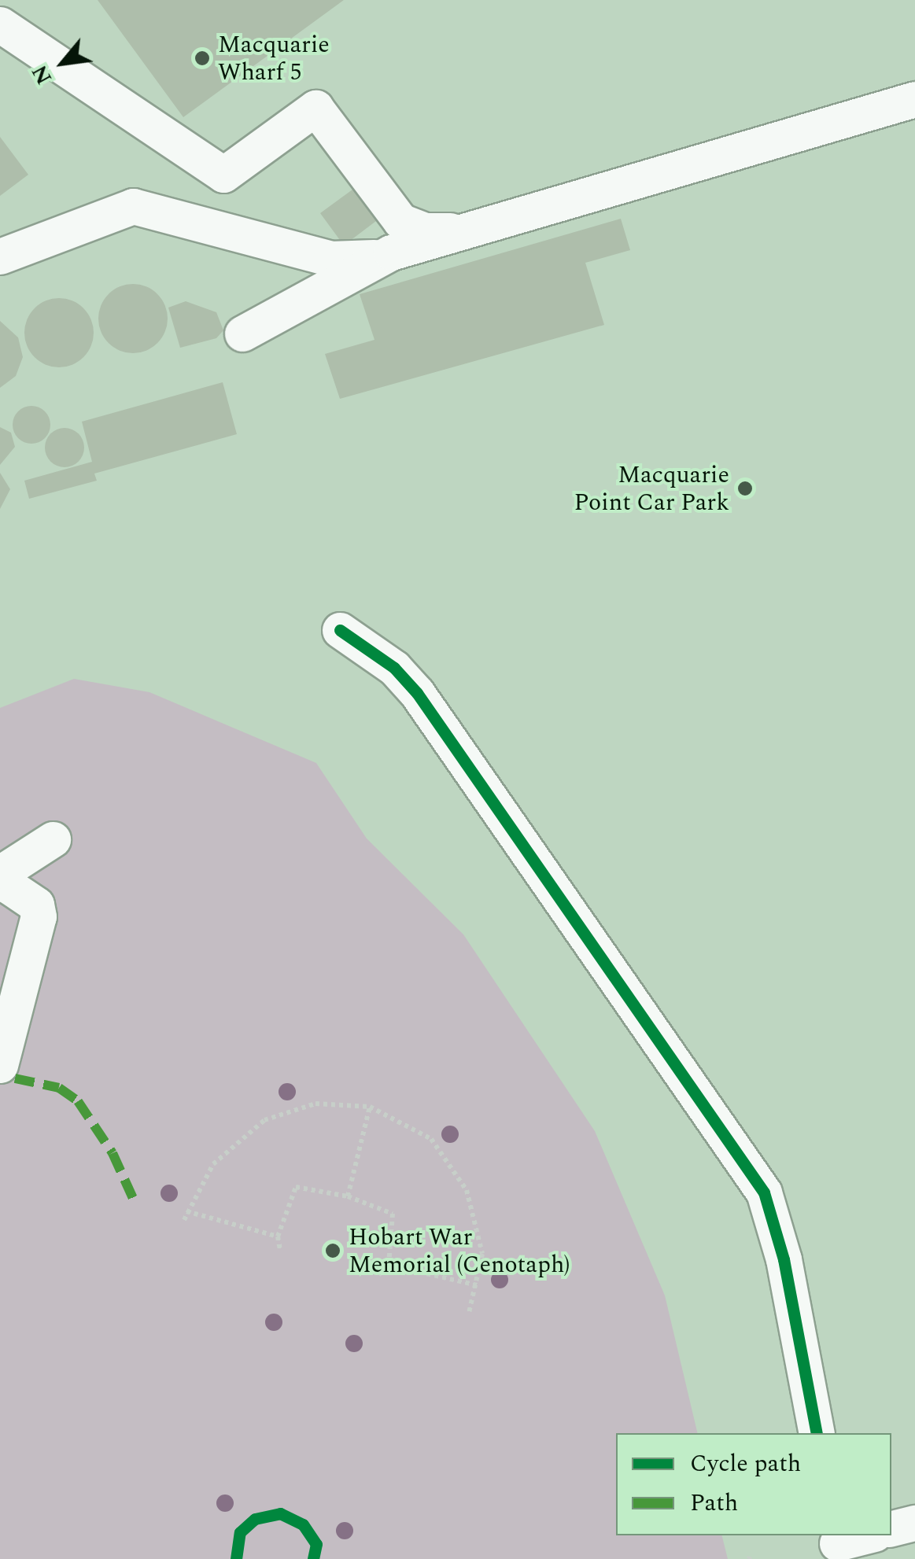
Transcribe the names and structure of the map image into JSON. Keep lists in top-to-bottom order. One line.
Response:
{"places":["Macquarie Wharf 5","Macquarie Point Car Park","Hobart War Memorial (Cenotaph)"],"legend":["Cycle path","Path"],"north":"bottom left"}
